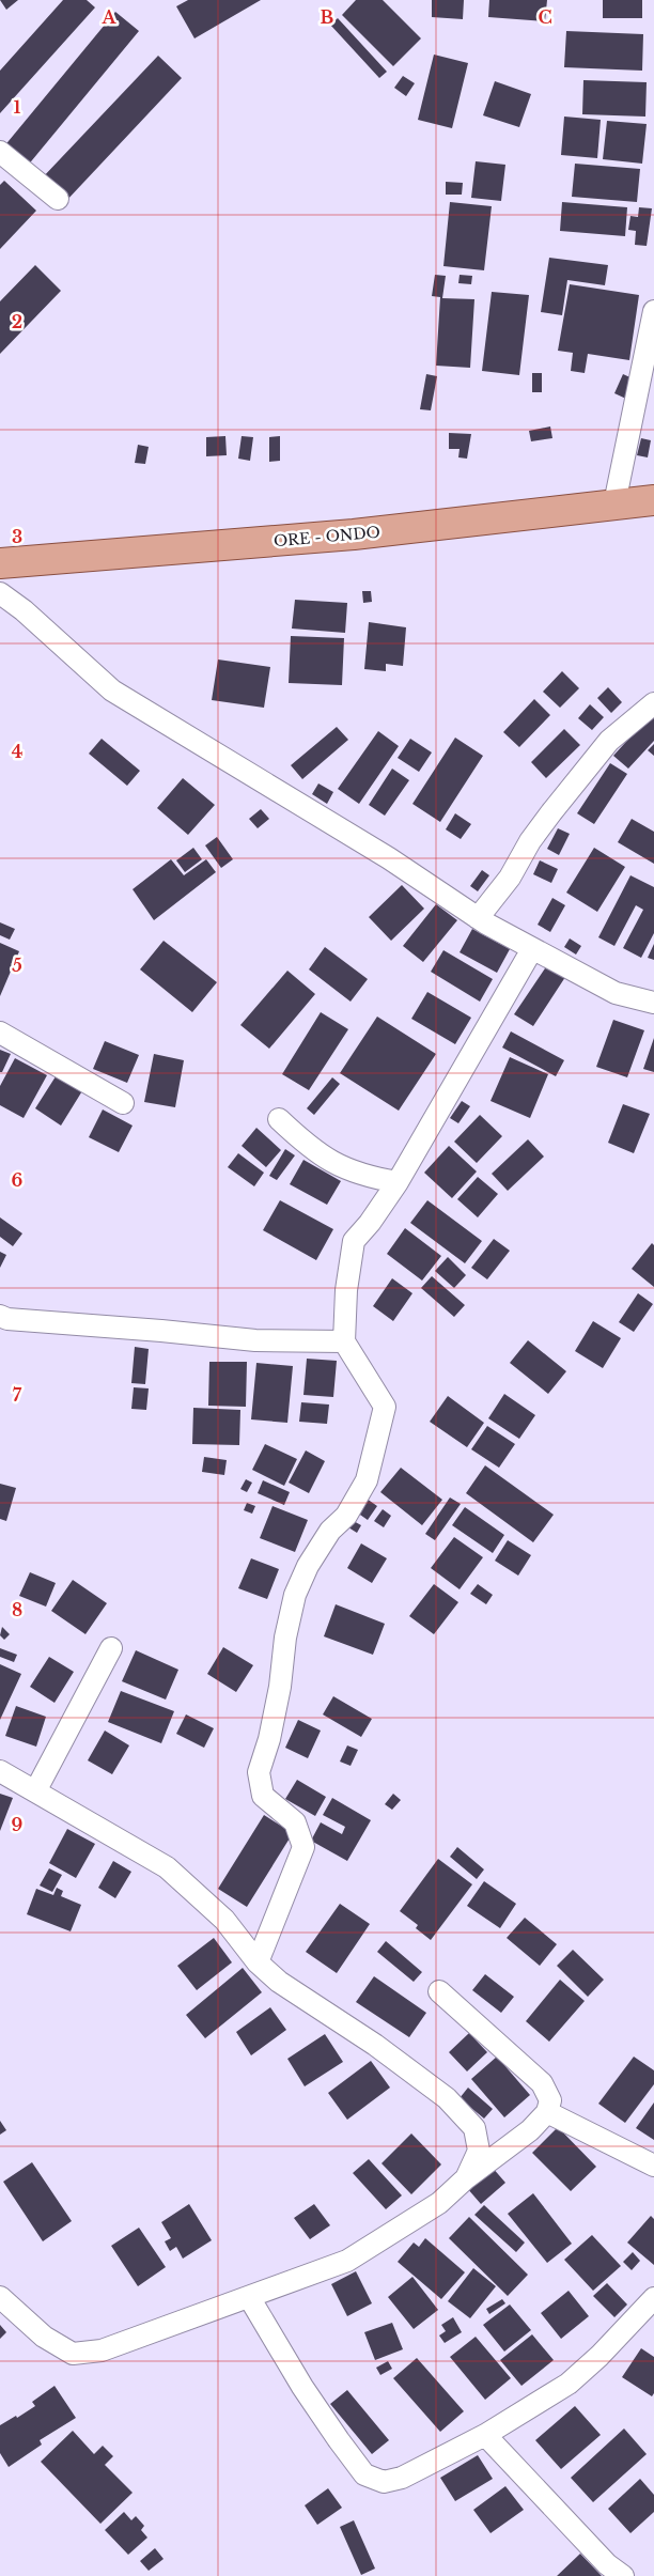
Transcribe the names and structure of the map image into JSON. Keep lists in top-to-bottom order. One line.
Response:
{"streets":{"main road":["ORE - ONDO"]},"grid":{"columns":["A","B","C"],"rows":["1","2","3","4","5","6","7","8","9"]}}
